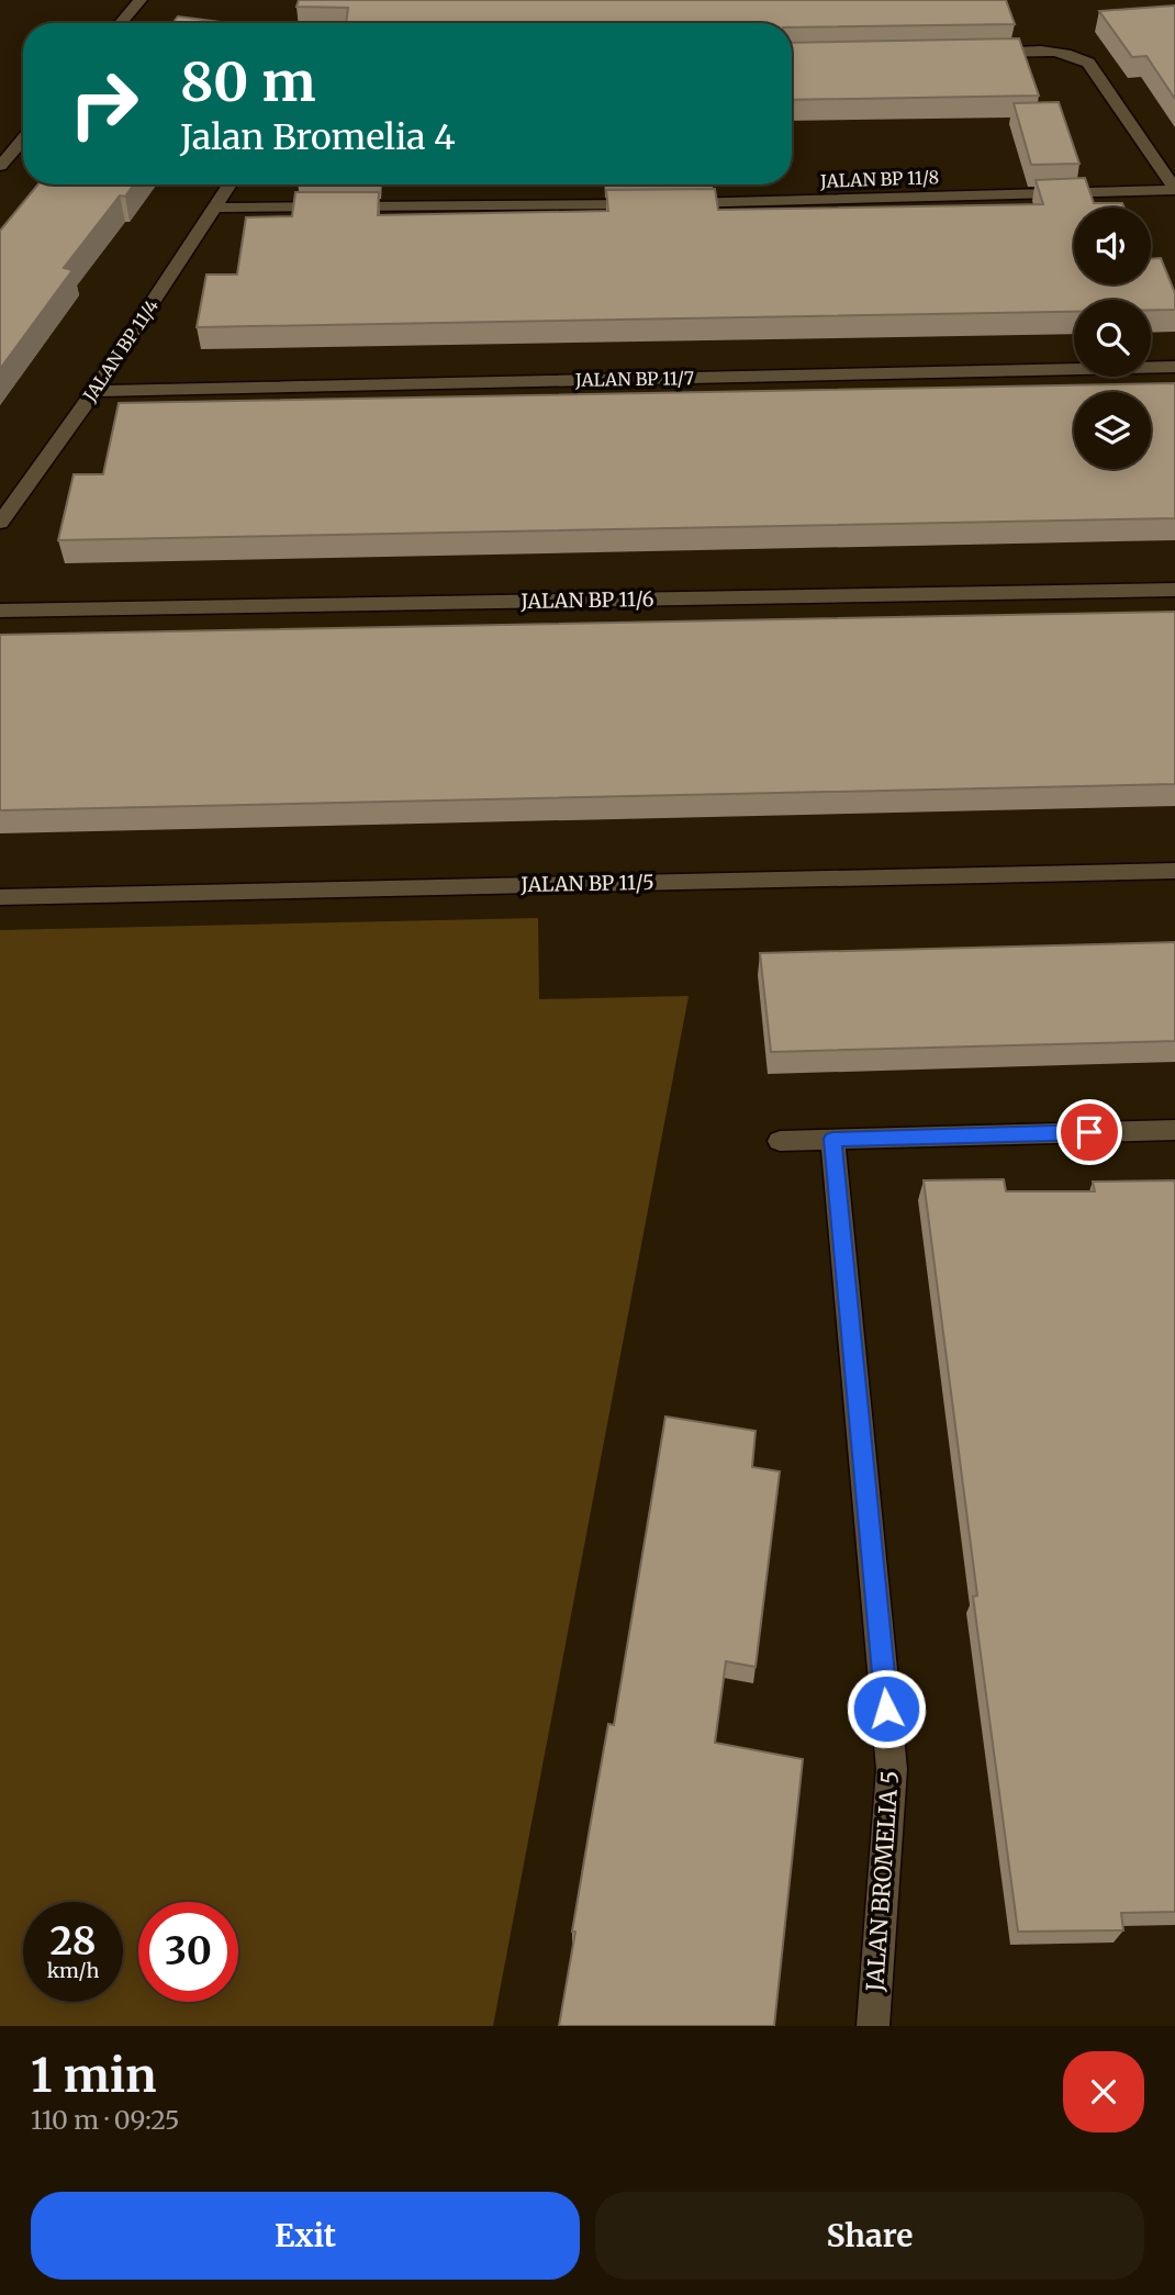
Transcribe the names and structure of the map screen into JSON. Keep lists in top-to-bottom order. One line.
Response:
{"streets":{"street":["JALAN BP 11/8","JALAN BP 11/4","JALAN BP 11/7","JALAN BP 11/6","JALAN BP 11/5","JALAN BROMELIA 5"]},"crossings":[["JALAN BP 11/8","JALAN BP 11/4"],["JALAN BP 11/4","JALAN BP 11/7"]],"page":{"turn":["80 m","Jalan Bromelia 4"],"speed":"28 km/h","limit":"30","heading":["1 min","110 m · 09:25"],"buttons":["Exit","Share"]}}
